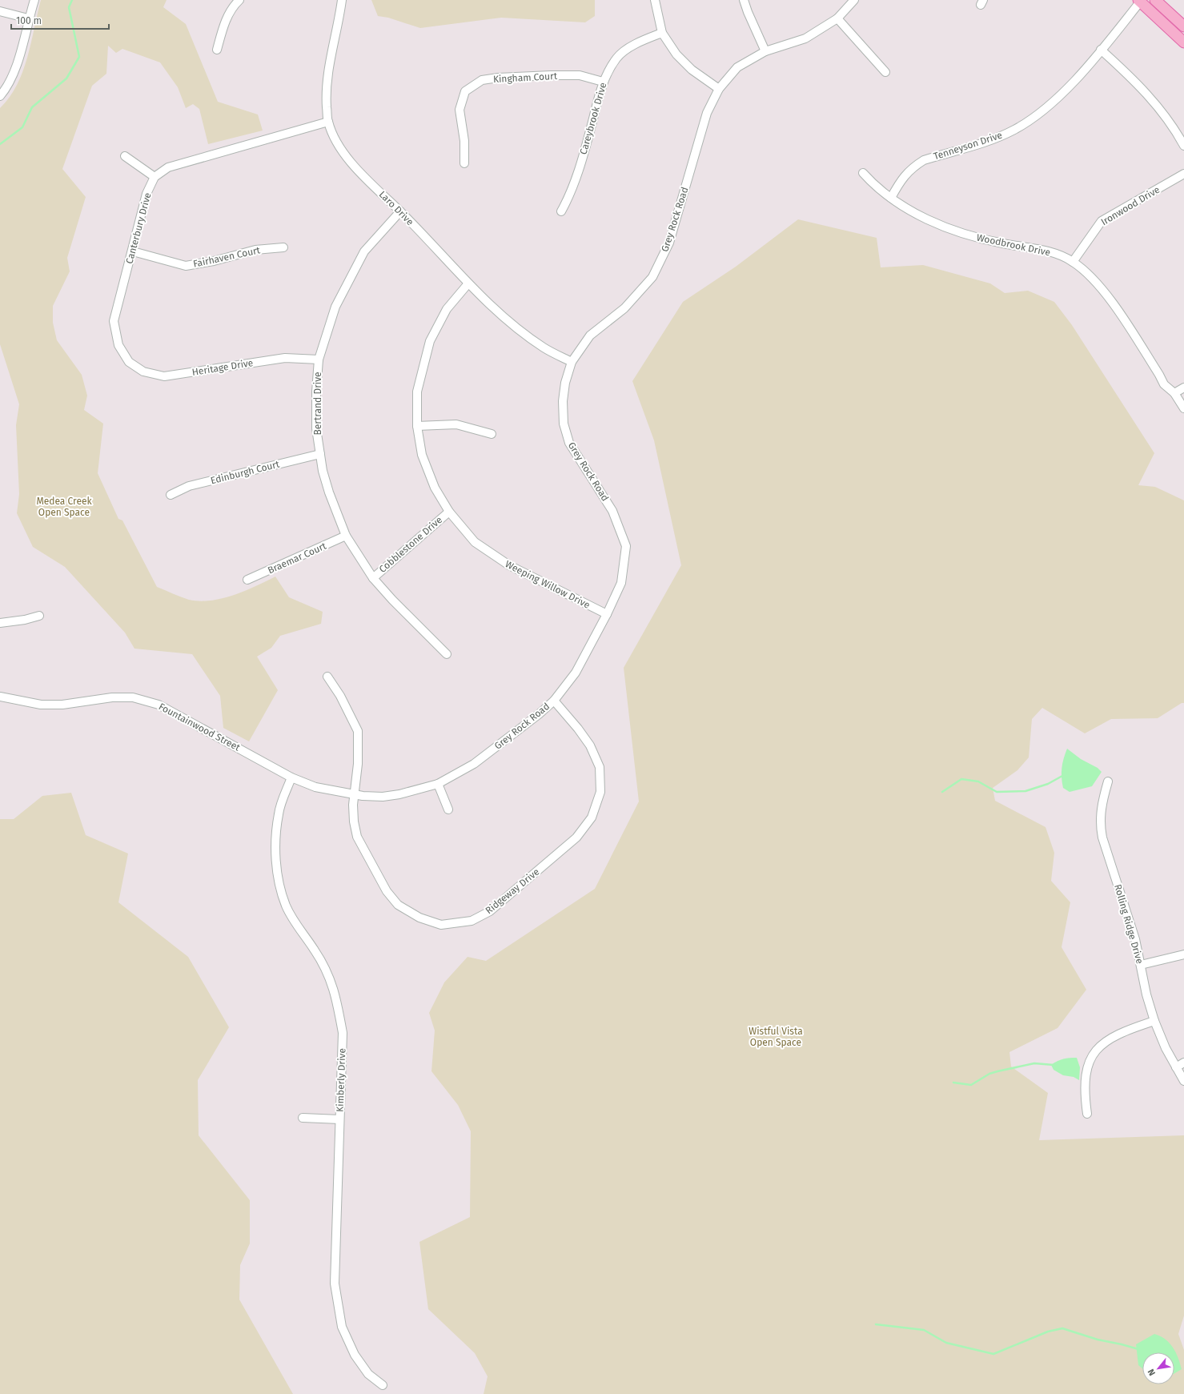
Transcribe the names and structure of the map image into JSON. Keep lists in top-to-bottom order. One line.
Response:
{"streets":{"street":["Kingham Court","Careybrook Drive","Tenneyson Drive","Ironwood Drive","Laro Drive","Grey Rock Road","Canterbury Drive","Woodbrook Drive","Fairhaven Court","Heritage Drive","Bertrand Drive","Edinburgh Court","Cobblestone Drive","Braemar Court","Weeping Willow Drive","Fountainwood Street","Ridgeway Drive","Rolling Ridge Drive","Kimberly Drive"]},"crossings":[["Kingham Court","Careybrook Drive"],["Tenneyson Drive","Woodbrook Drive"],["Ironwood Drive","Woodbrook Drive"],["Laro Drive","Grey Rock Road"],["Laro Drive","Canterbury Drive"],["Laro Drive","Bertrand Drive"],["Laro Drive","Weeping Willow Drive"],["Grey Rock Road","Weeping Willow Drive"],["Grey Rock Road","Fountainwood Street"],["Grey Rock Road","Ridgeway Drive"],["Canterbury Drive","Fairhaven Court"],["Canterbury Drive","Heritage Drive"],["Heritage Drive","Bertrand Drive"],["Bertrand Drive","Edinburgh Court"],["Bertrand Drive","Cobblestone Drive"],["Bertrand Drive","Braemar Court"],["Cobblestone Drive","Weeping Willow Drive"],["Fountainwood Street","Ridgeway Drive"],["Fountainwood Street","Kimberly Drive"]],"parks":["Medea Creek Open Space","Wistful Vista Open Space"],"scale_bar":"100 m","north":"bottom left"}
